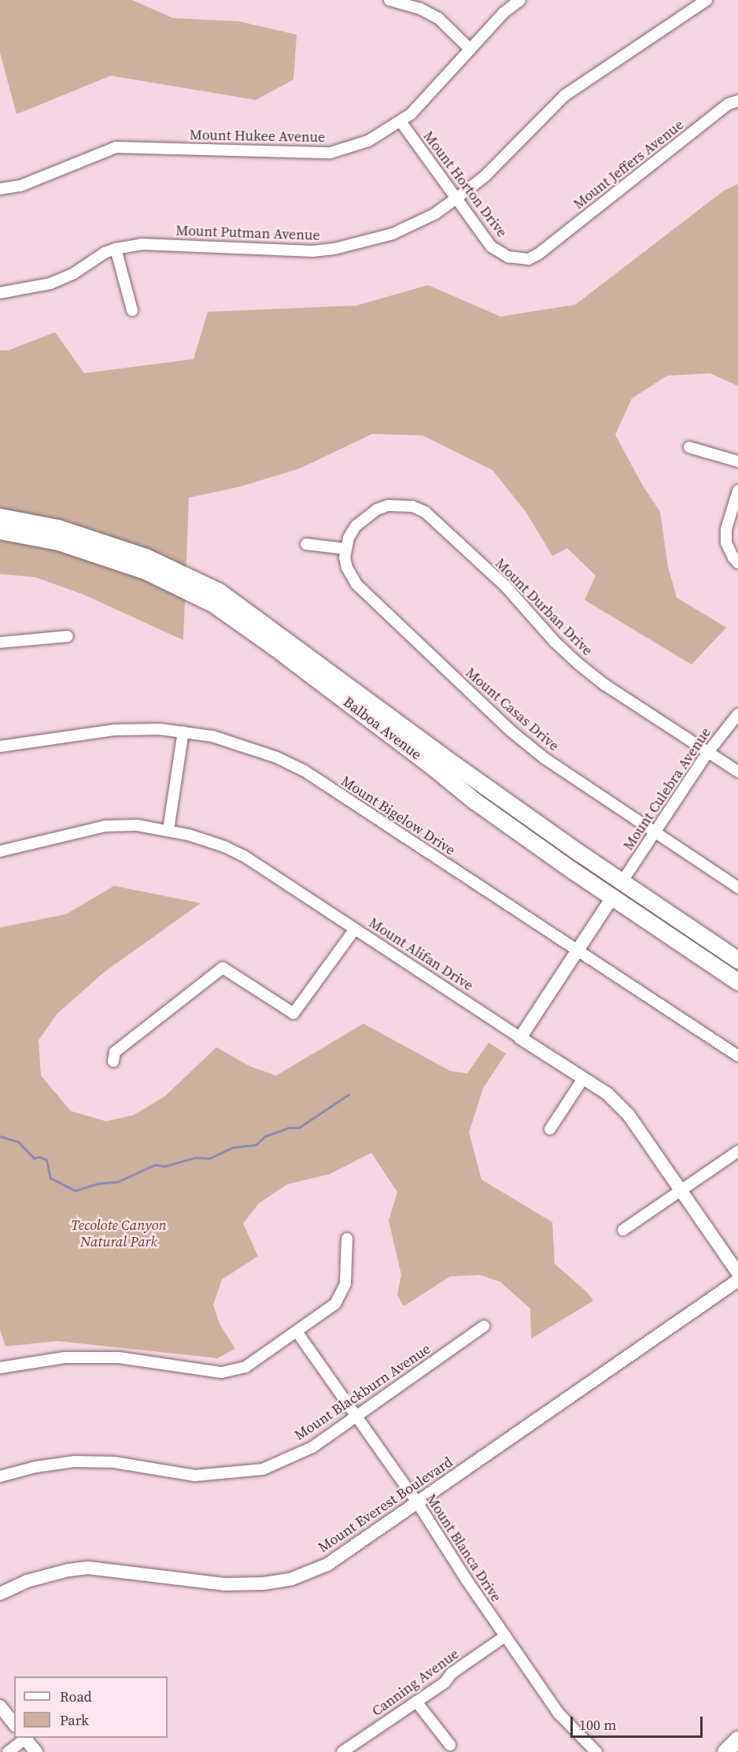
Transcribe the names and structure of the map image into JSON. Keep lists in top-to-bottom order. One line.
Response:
{"streets":{"main road":["Balboa Avenue"],"street":["Mount Hukee Avenue","Mount Jeffers Avenue","Mount Horton Drive","Mount Putman Avenue","Mount Durban Drive","Mount Casas Drive","Mount Culebra Avenue","Mount Bigelow Drive","Mount Alifan Drive","Mount Blackburn Avenue","Mount Everest Boulevard","Mount Blanca Drive","Canning Avenue"]},"crossings":[["Mount Hukee Avenue","Mount Horton Drive"],["Mount Jeffers Avenue","Mount Horton Drive"],["Mount Horton Drive","Mount Putman Avenue"],["Mount Durban Drive","Mount Casas Drive"],["Mount Durban Drive","Mount Culebra Avenue"],["Mount Casas Drive","Mount Culebra Avenue"],["Balboa Avenue","Mount Culebra Avenue"],["Mount Blackburn Avenue","Mount Blanca Drive"],["Mount Everest Boulevard","Mount Blanca Drive"],["Mount Blanca Drive","Canning Avenue"]],"parks":["Tecolote Canyon Natural Park"],"legend":["Road","Park"],"scale_bar":"100 m"}
